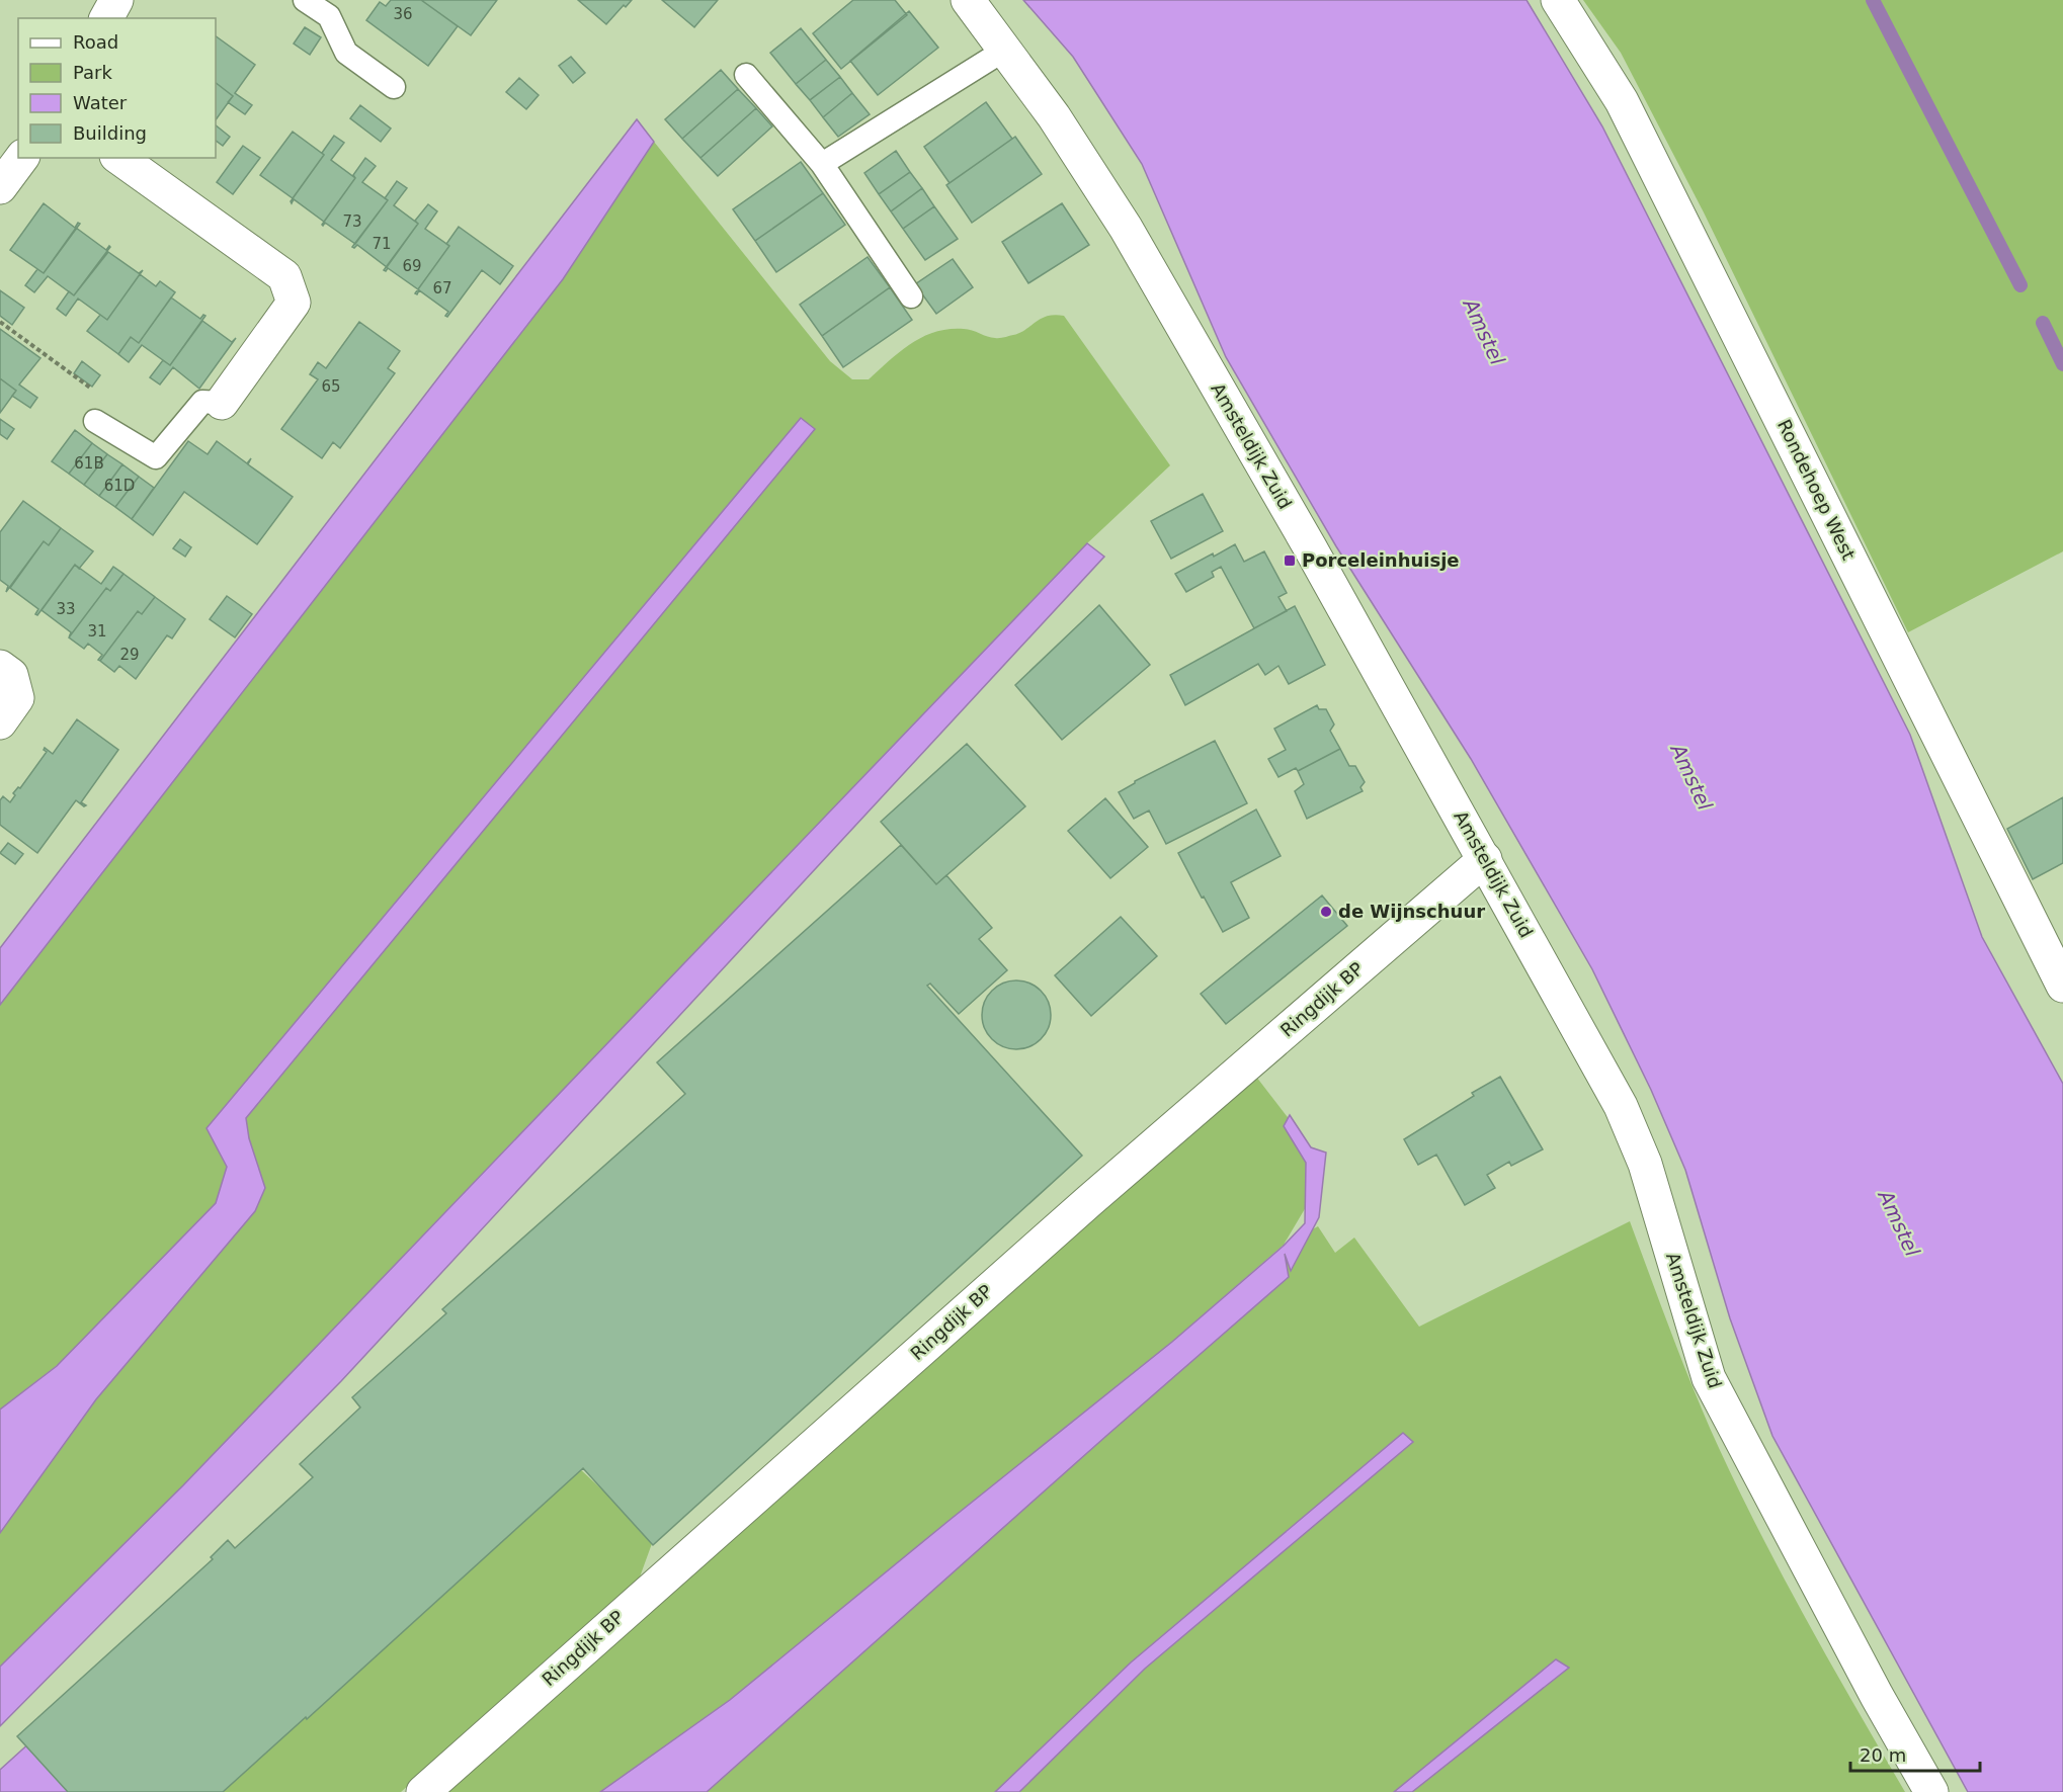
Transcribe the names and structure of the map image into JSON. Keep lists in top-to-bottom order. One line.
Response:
{"streets":{"street":["Amsteldijk Zuid","Rondehoep West","Ringdijk BP"]},"crossings":[["Amsteldijk Zuid","Ringdijk BP"]],"water":["Amstel"],"places":{"transit":["Porceleinhuisje"],"other":["de Wijnschuur"]},"house_numbers":["36","73","71","69","67","65","61B","61D","33","31","29"],"legend":["Road","Park","Water","Building"],"scale_bar":"20 m"}
